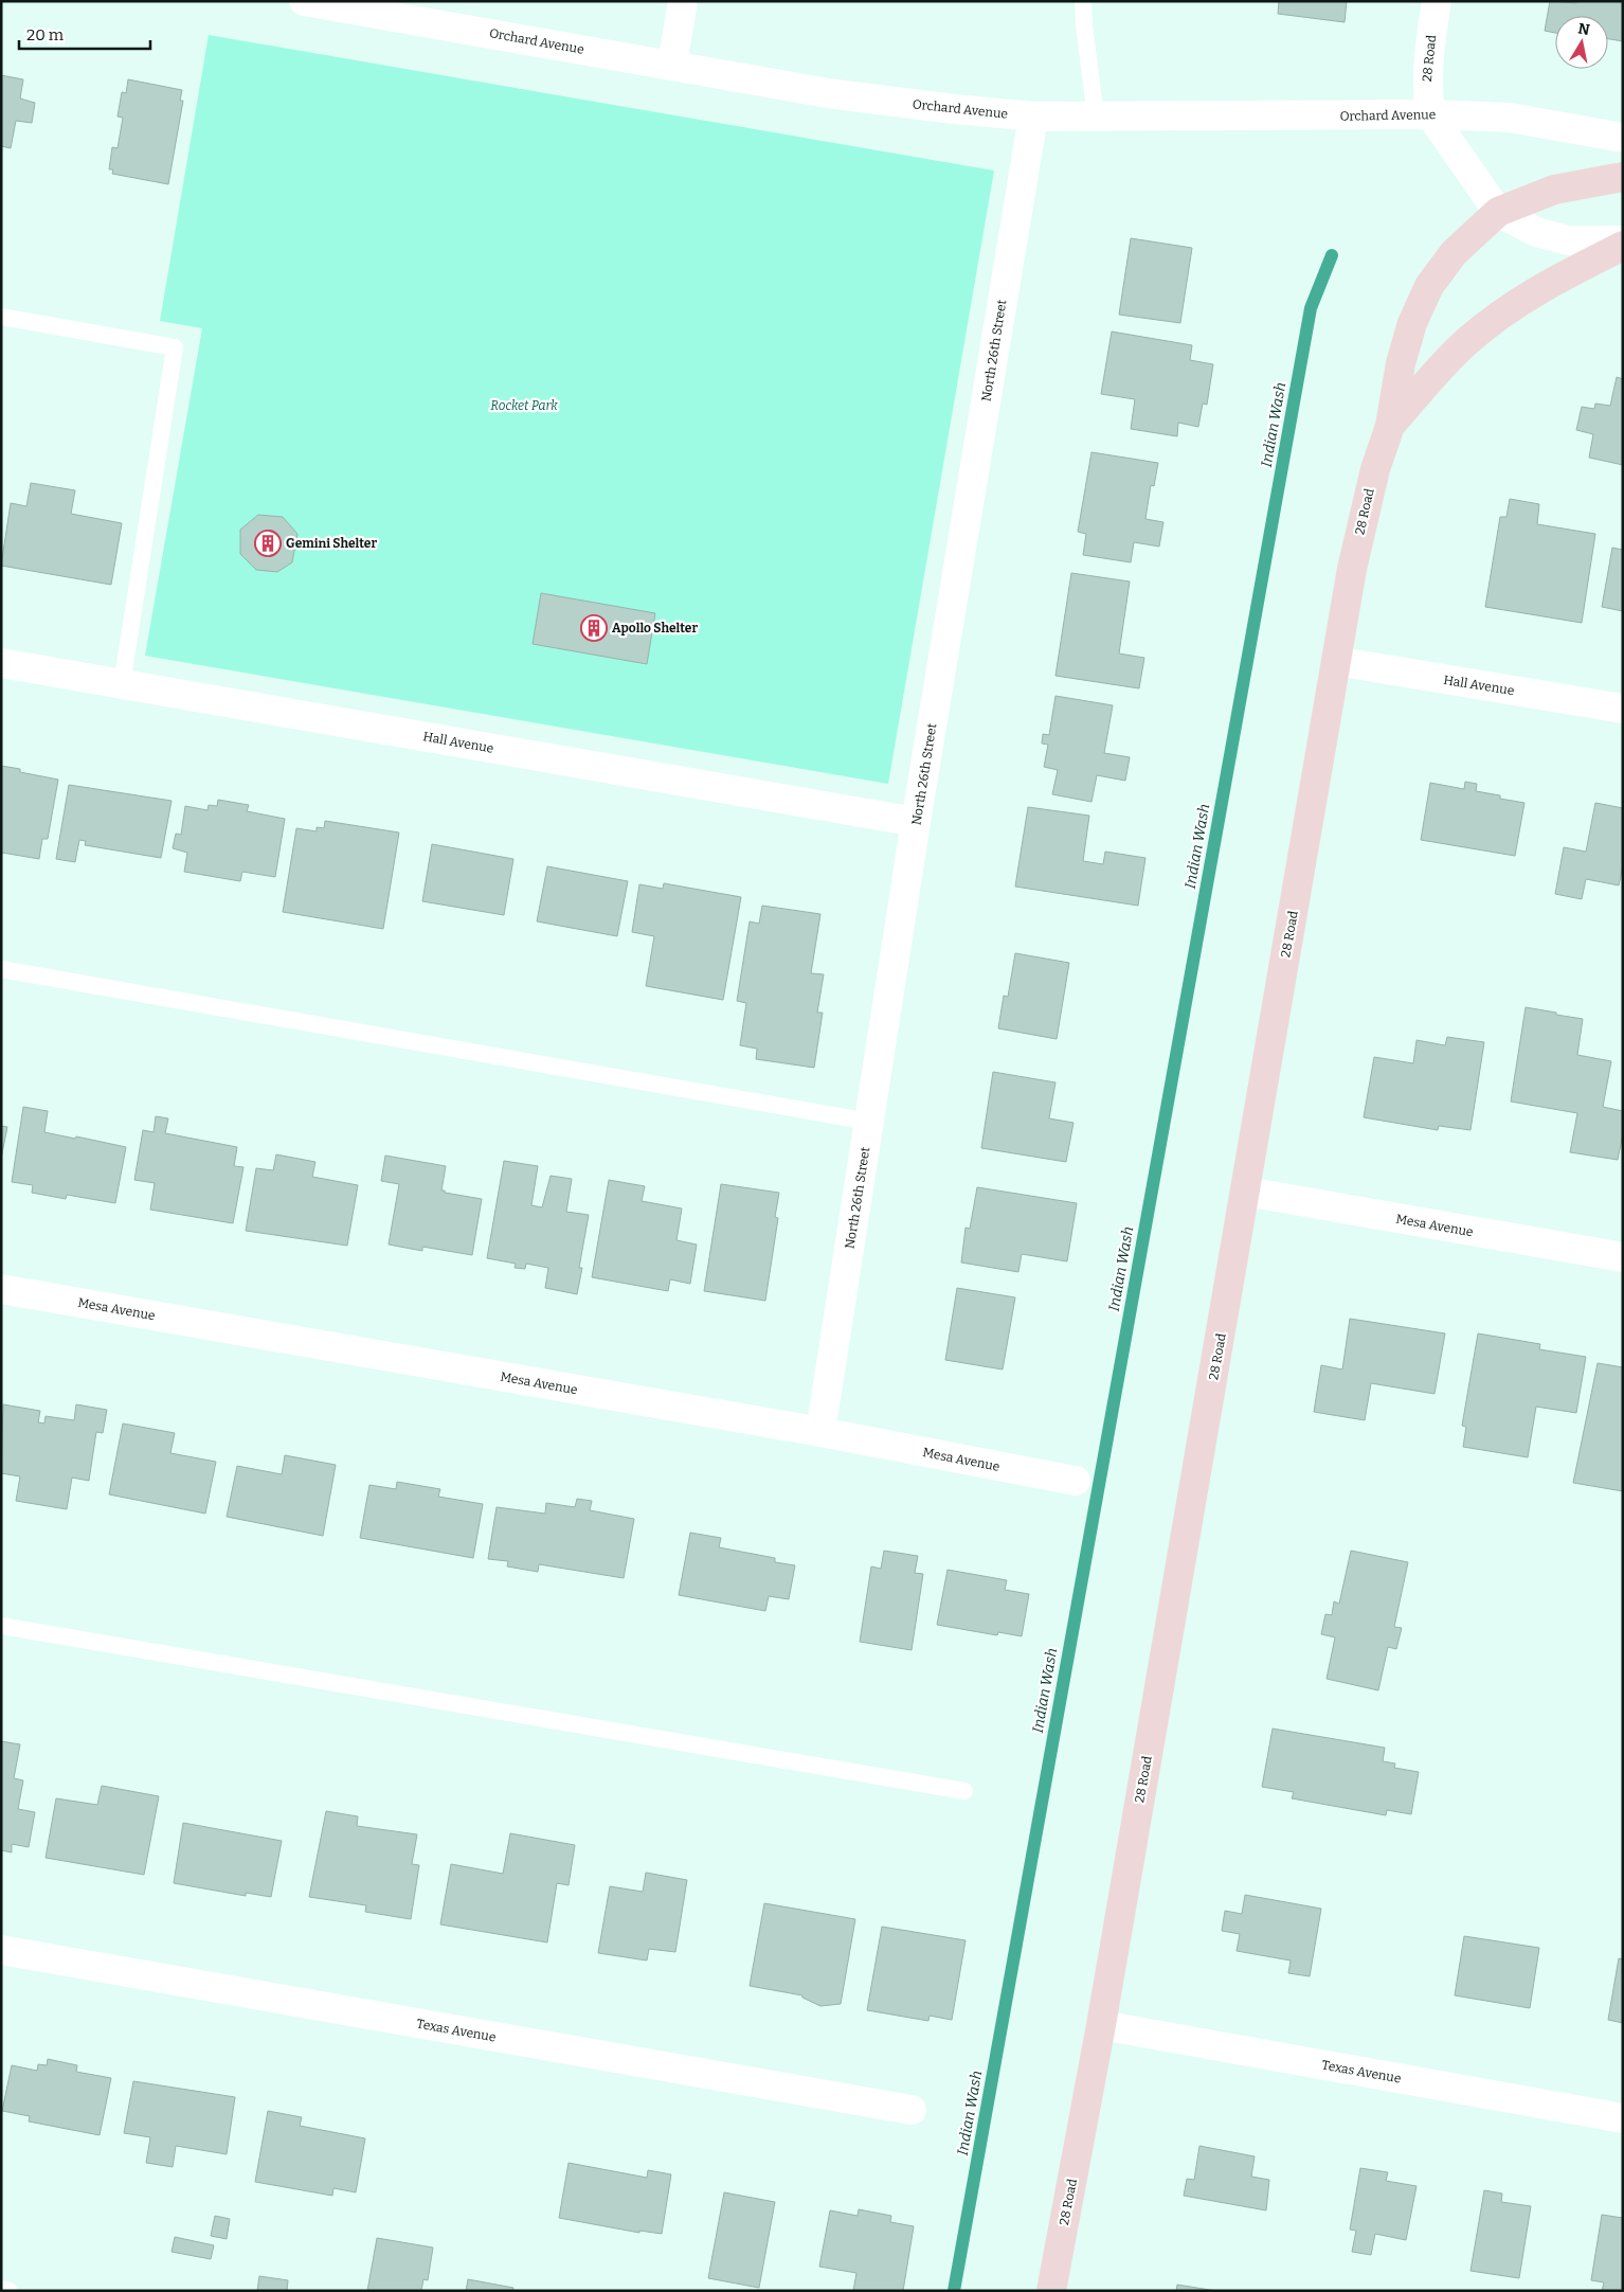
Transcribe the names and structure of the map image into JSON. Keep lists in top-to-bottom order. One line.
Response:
{"streets":{"main road":["28 Road"],"street":["Orchard Avenue","North 26th Street","Hall Avenue","Mesa Avenue","Texas Avenue"]},"crossings":[["Orchard Avenue","28 Road"],["Orchard Avenue","North 26th Street"],["28 Road","Hall Avenue"],["28 Road","Mesa Avenue"],["28 Road","Texas Avenue"],["North 26th Street","Hall Avenue"],["North 26th Street","Mesa Avenue"]],"water":["Indian Wash"],"parks":["Rocket Park"],"places":{"building":["Gemini Shelter","Apollo Shelter"]},"scale_bar":"20 m","north":"top"}
